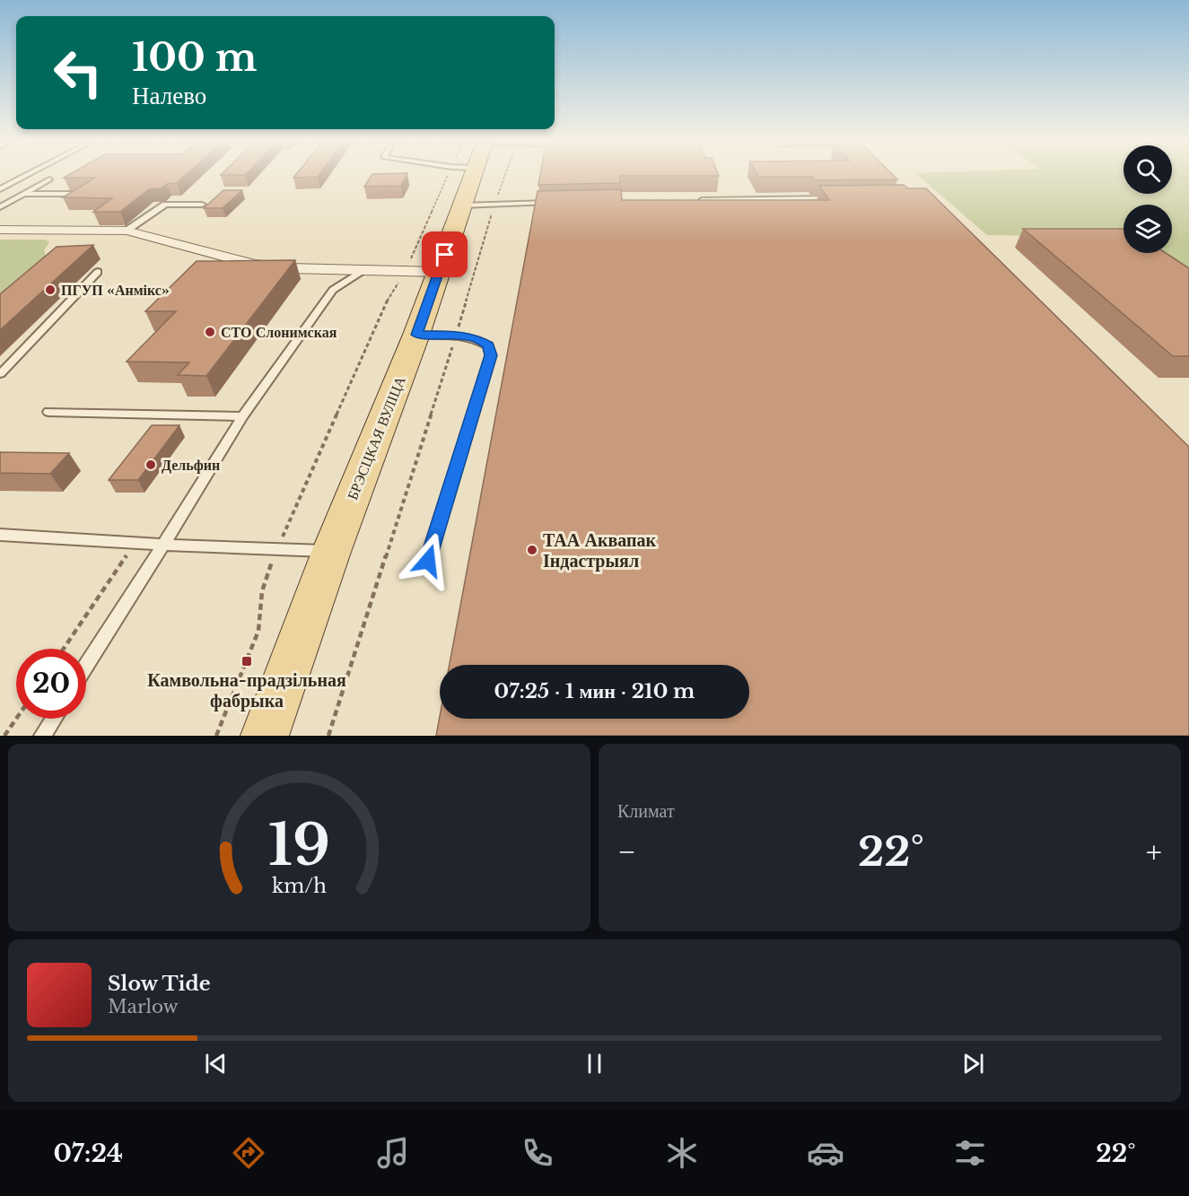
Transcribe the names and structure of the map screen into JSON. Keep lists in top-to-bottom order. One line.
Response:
{"streets":{"main road":["БРЭСЦКАЯ ВУЛІЦА"]},"places":{"other":["ПГУП «Анмікс»","СТО Слонимская","Дельфин","ТАА Аквапак Індастрыял"],"transit":["Камвольна-прадзільная фабрыка"]},"page":{"turn":["100 m","Налево"],"limit":"20","trip":"07:25 · 1 мин · 210 m","tile":"Климат","heat":["−","22°","+"],"song":["Slow Tide","Marlow"],"tabs":["07:24","22°"],"gauge":["19","km/h"]}}
